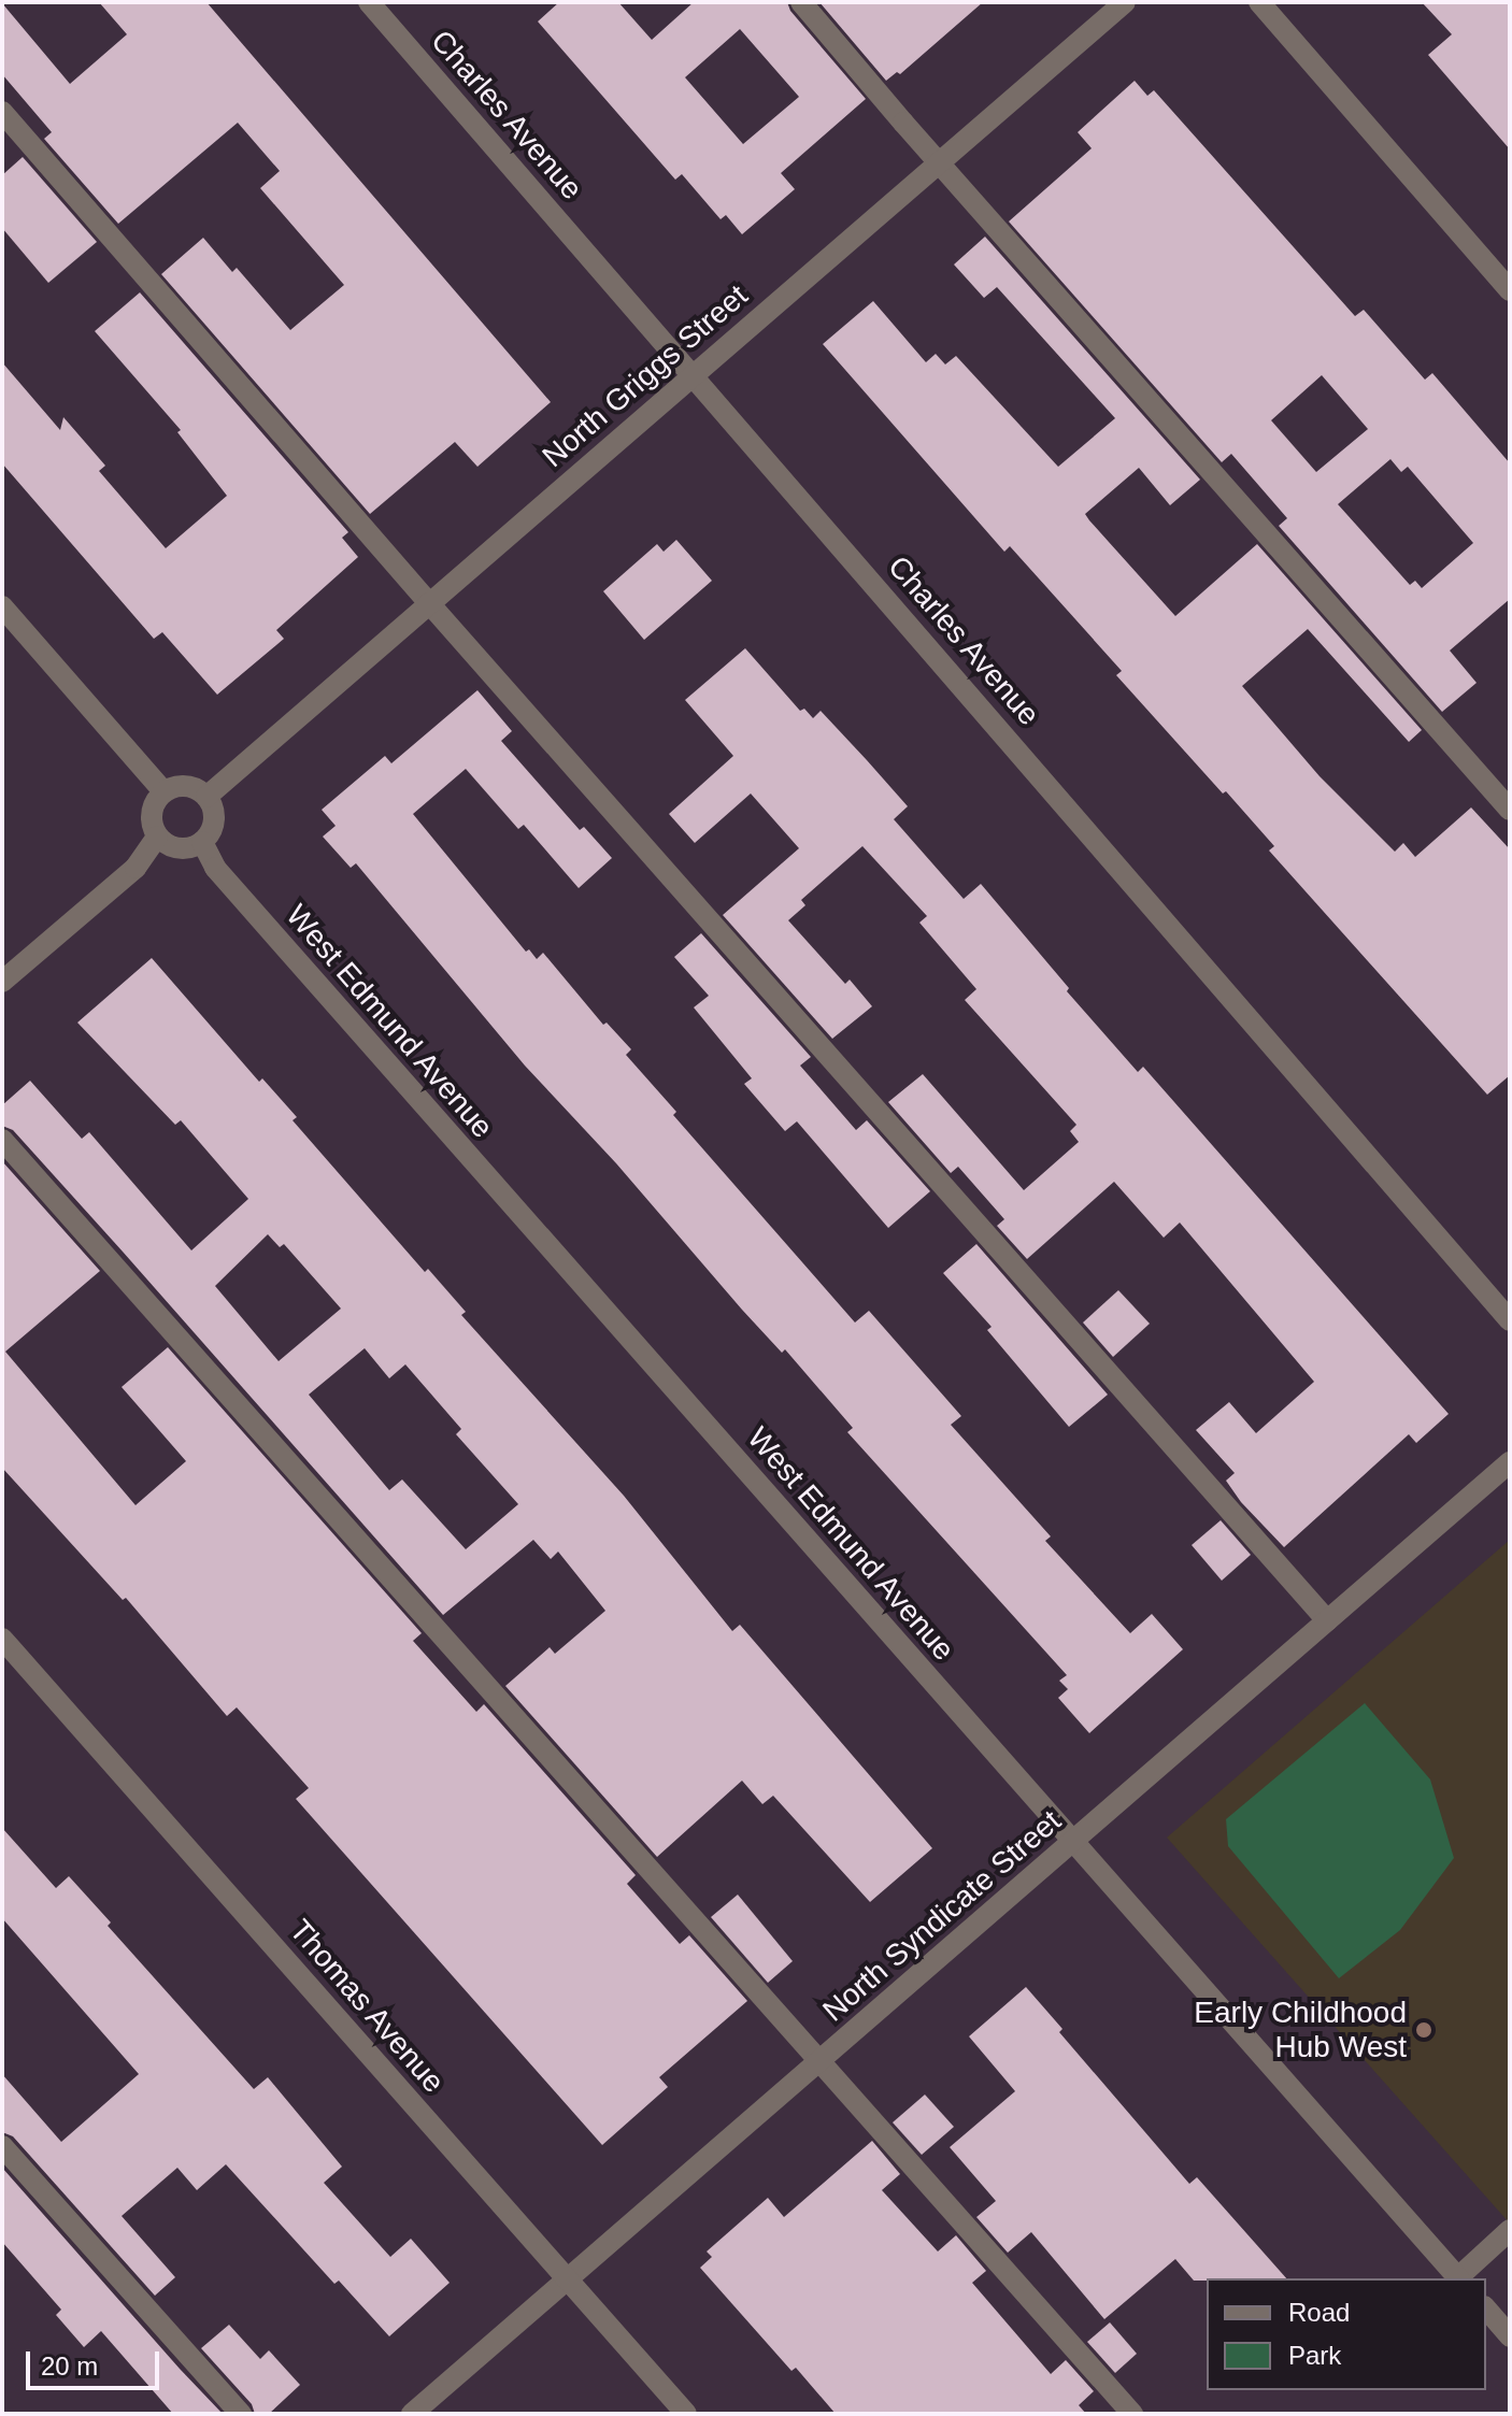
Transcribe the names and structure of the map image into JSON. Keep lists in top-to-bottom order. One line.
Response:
{"streets":{"street":["Charles Avenue","North Griggs Street","West Edmund Avenue","North Syndicate Street","Thomas Avenue"]},"crossings":[["Charles Avenue","North Griggs Street"],["North Griggs Street","West Edmund Avenue"],["West Edmund Avenue","North Syndicate Street"],["North Syndicate Street","Thomas Avenue"]],"places":["Early Childhood Hub West"],"legend":["Road","Park"],"scale_bar":"20 m"}
